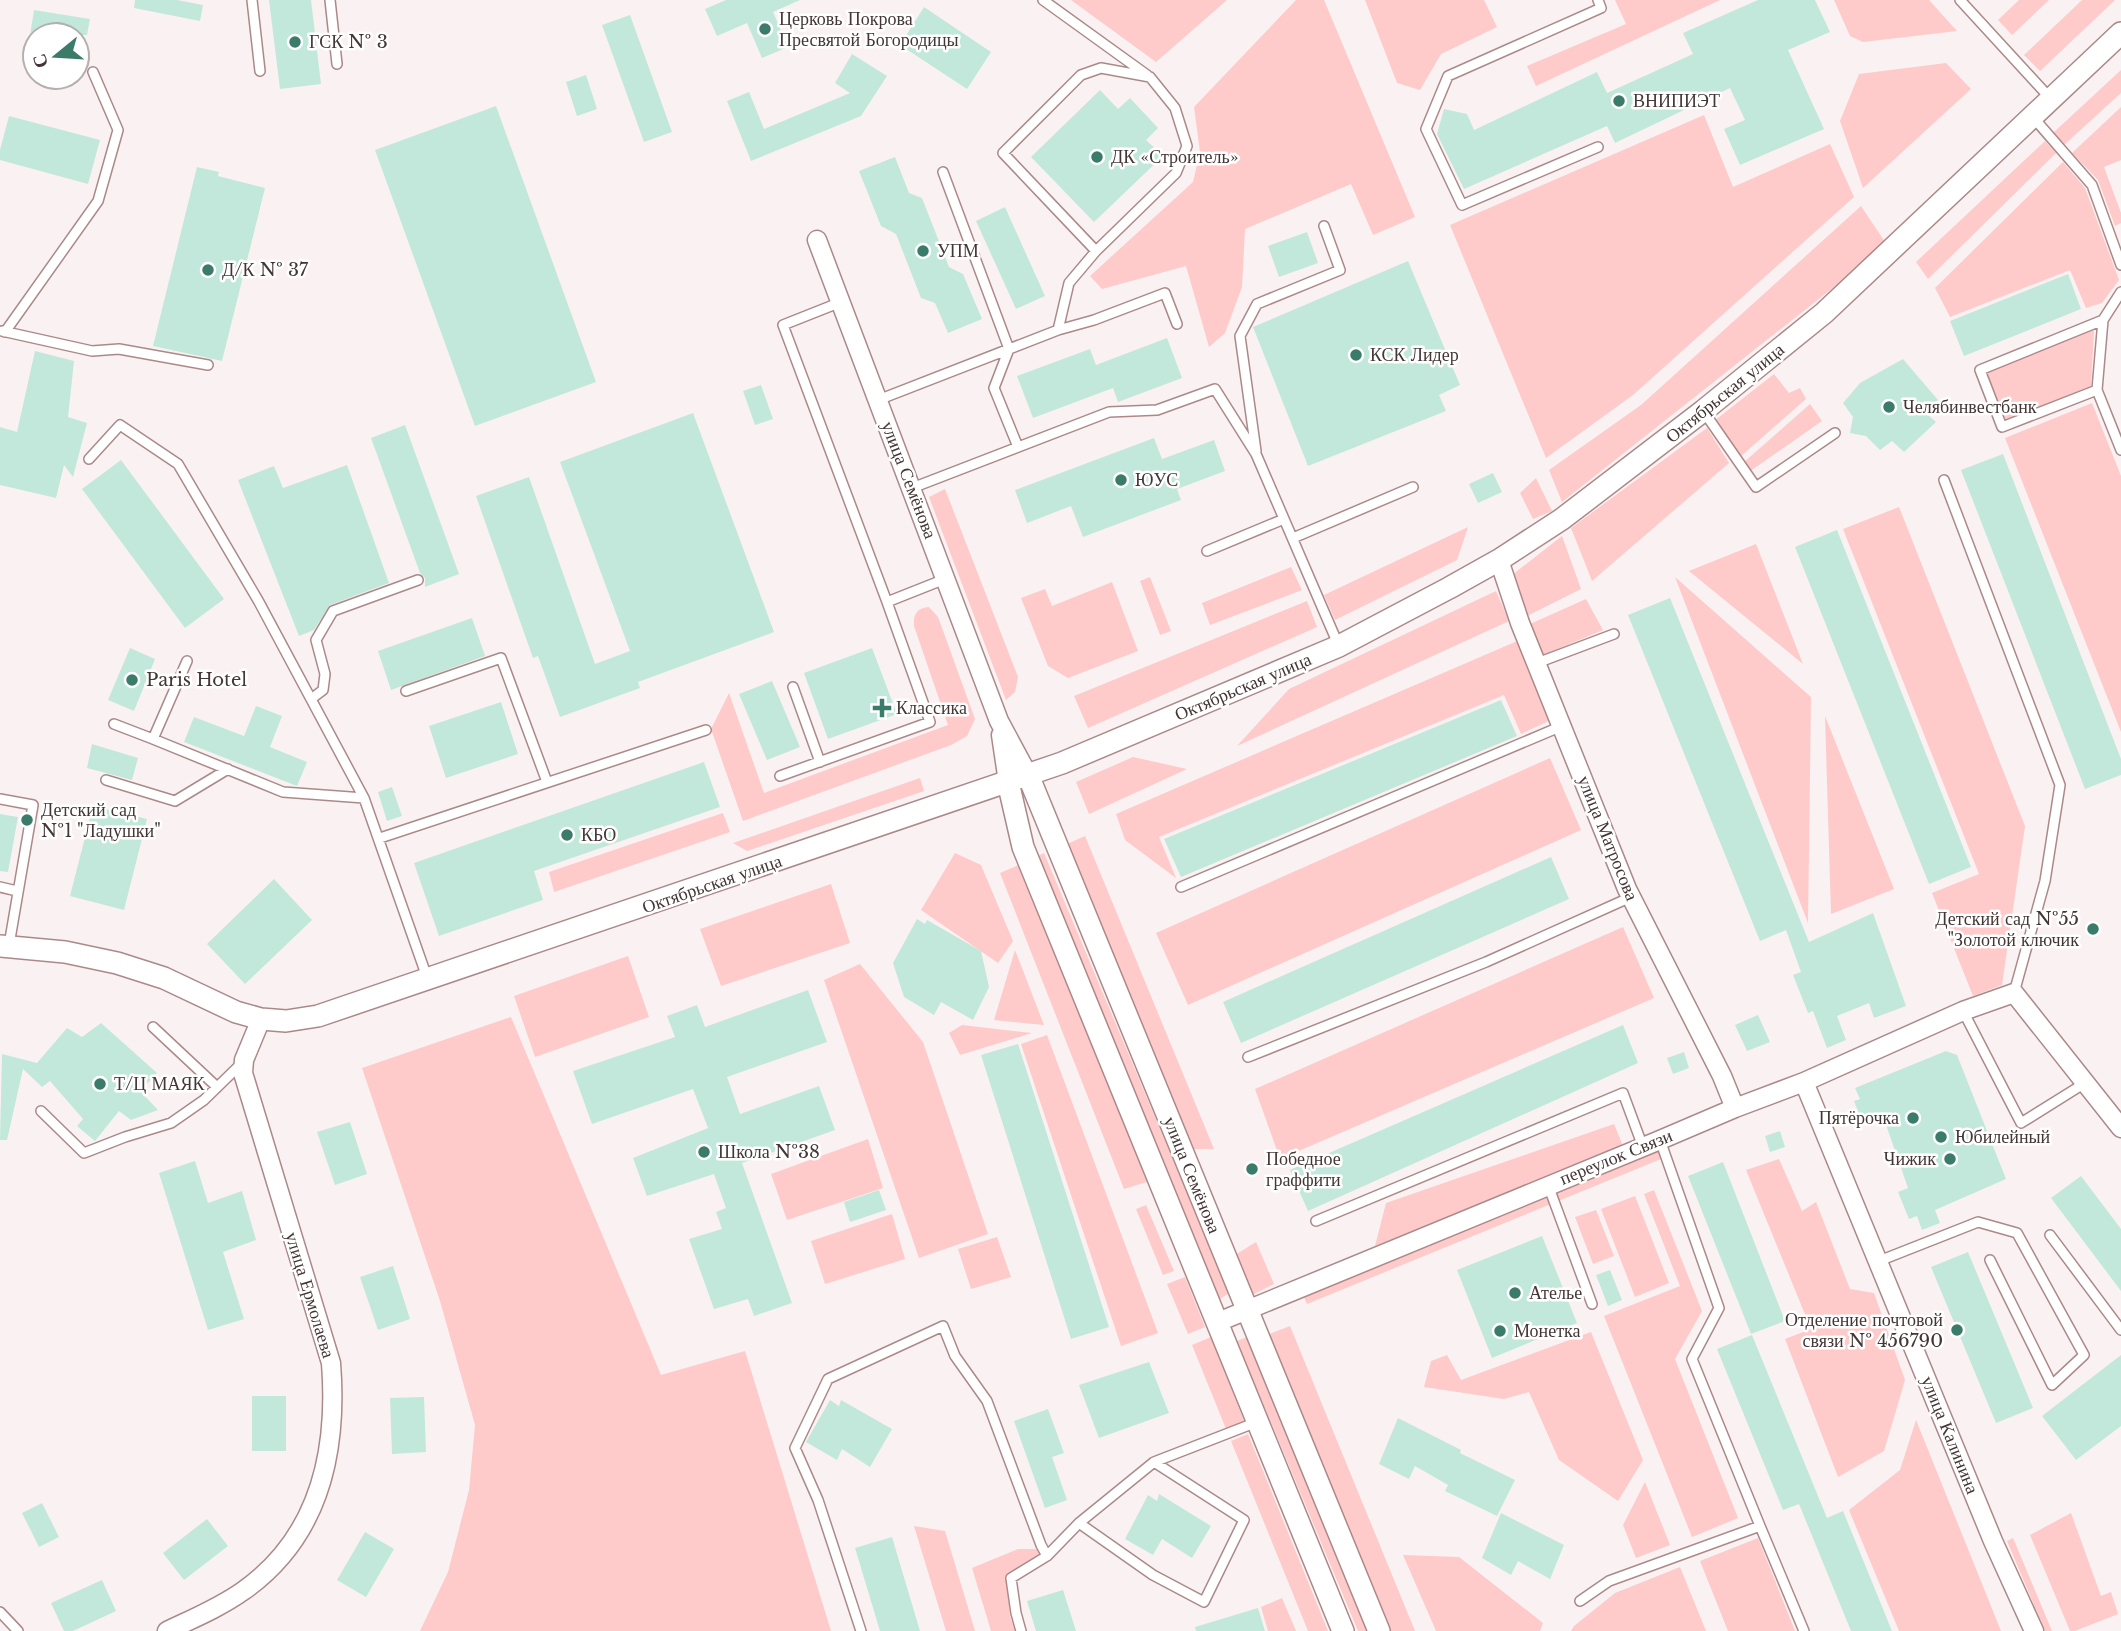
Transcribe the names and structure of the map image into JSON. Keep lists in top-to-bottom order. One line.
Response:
{"streets":{"street":["Октябрьская улица","улица Семёнова","улица Матросова","переулок Связи","улица Ермолаева","улица Калинина"]},"crossings":[["Октябрьская улица","улица Семёнова"],["Октябрьская улица","улица Матросова"],["Октябрьская улица","улица Ермолаева"],["улица Семёнова","переулок Связи"],["улица Матросова","переулок Связи"],["переулок Связи","улица Калинина"]],"places":{"other":["Церковь Покрова Пресвятой Богородицы","ГСК № 3","ВНИПИЭТ","ДК «Строитель»","УПМ","Д/К № 37","КСК Лидер","Челябинвестбанк","ЮУС","Paris Hotel","Детский сад №1 \"Ладушки\"","КБО","Детский сад №55 \"Золотой ключик","Т/Ц МАЯК","Пятёрочка","Юбилейный","Школа №38","Чижик","Победное граффити","Ателье","Отделение почтовой связи № 456790","Монетка"],"health":["Классика"]},"north":"left"}
